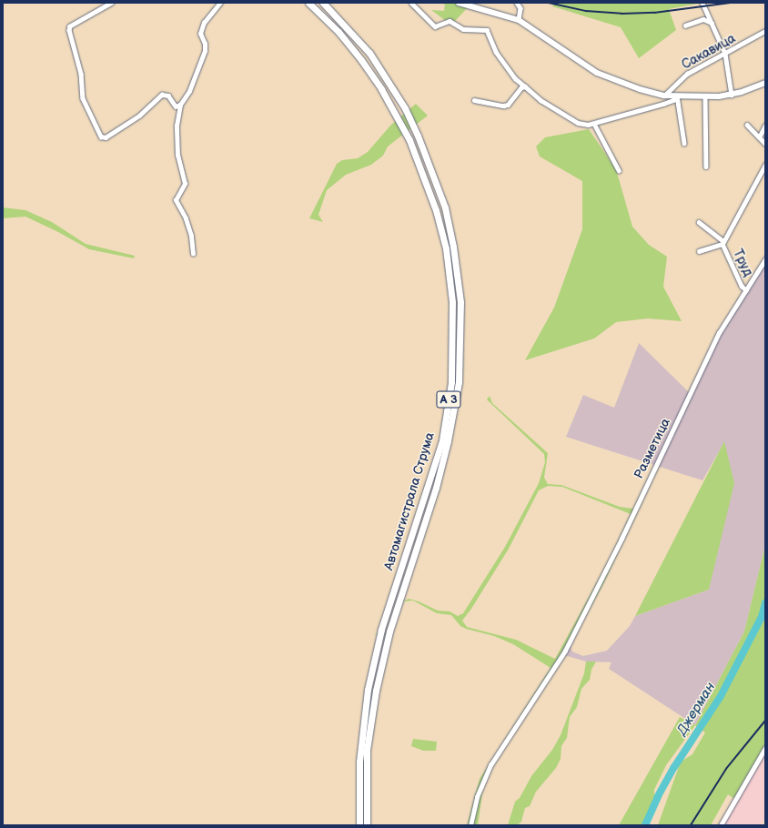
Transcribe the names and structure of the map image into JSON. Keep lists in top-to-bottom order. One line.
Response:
{"streets":{"highway":["A 3","Автомагистрала Струма"],"street":["Сакавица","Труд","Разметица"]},"crossings":[["Труд","Разметица"]],"water":["Джерман"]}
